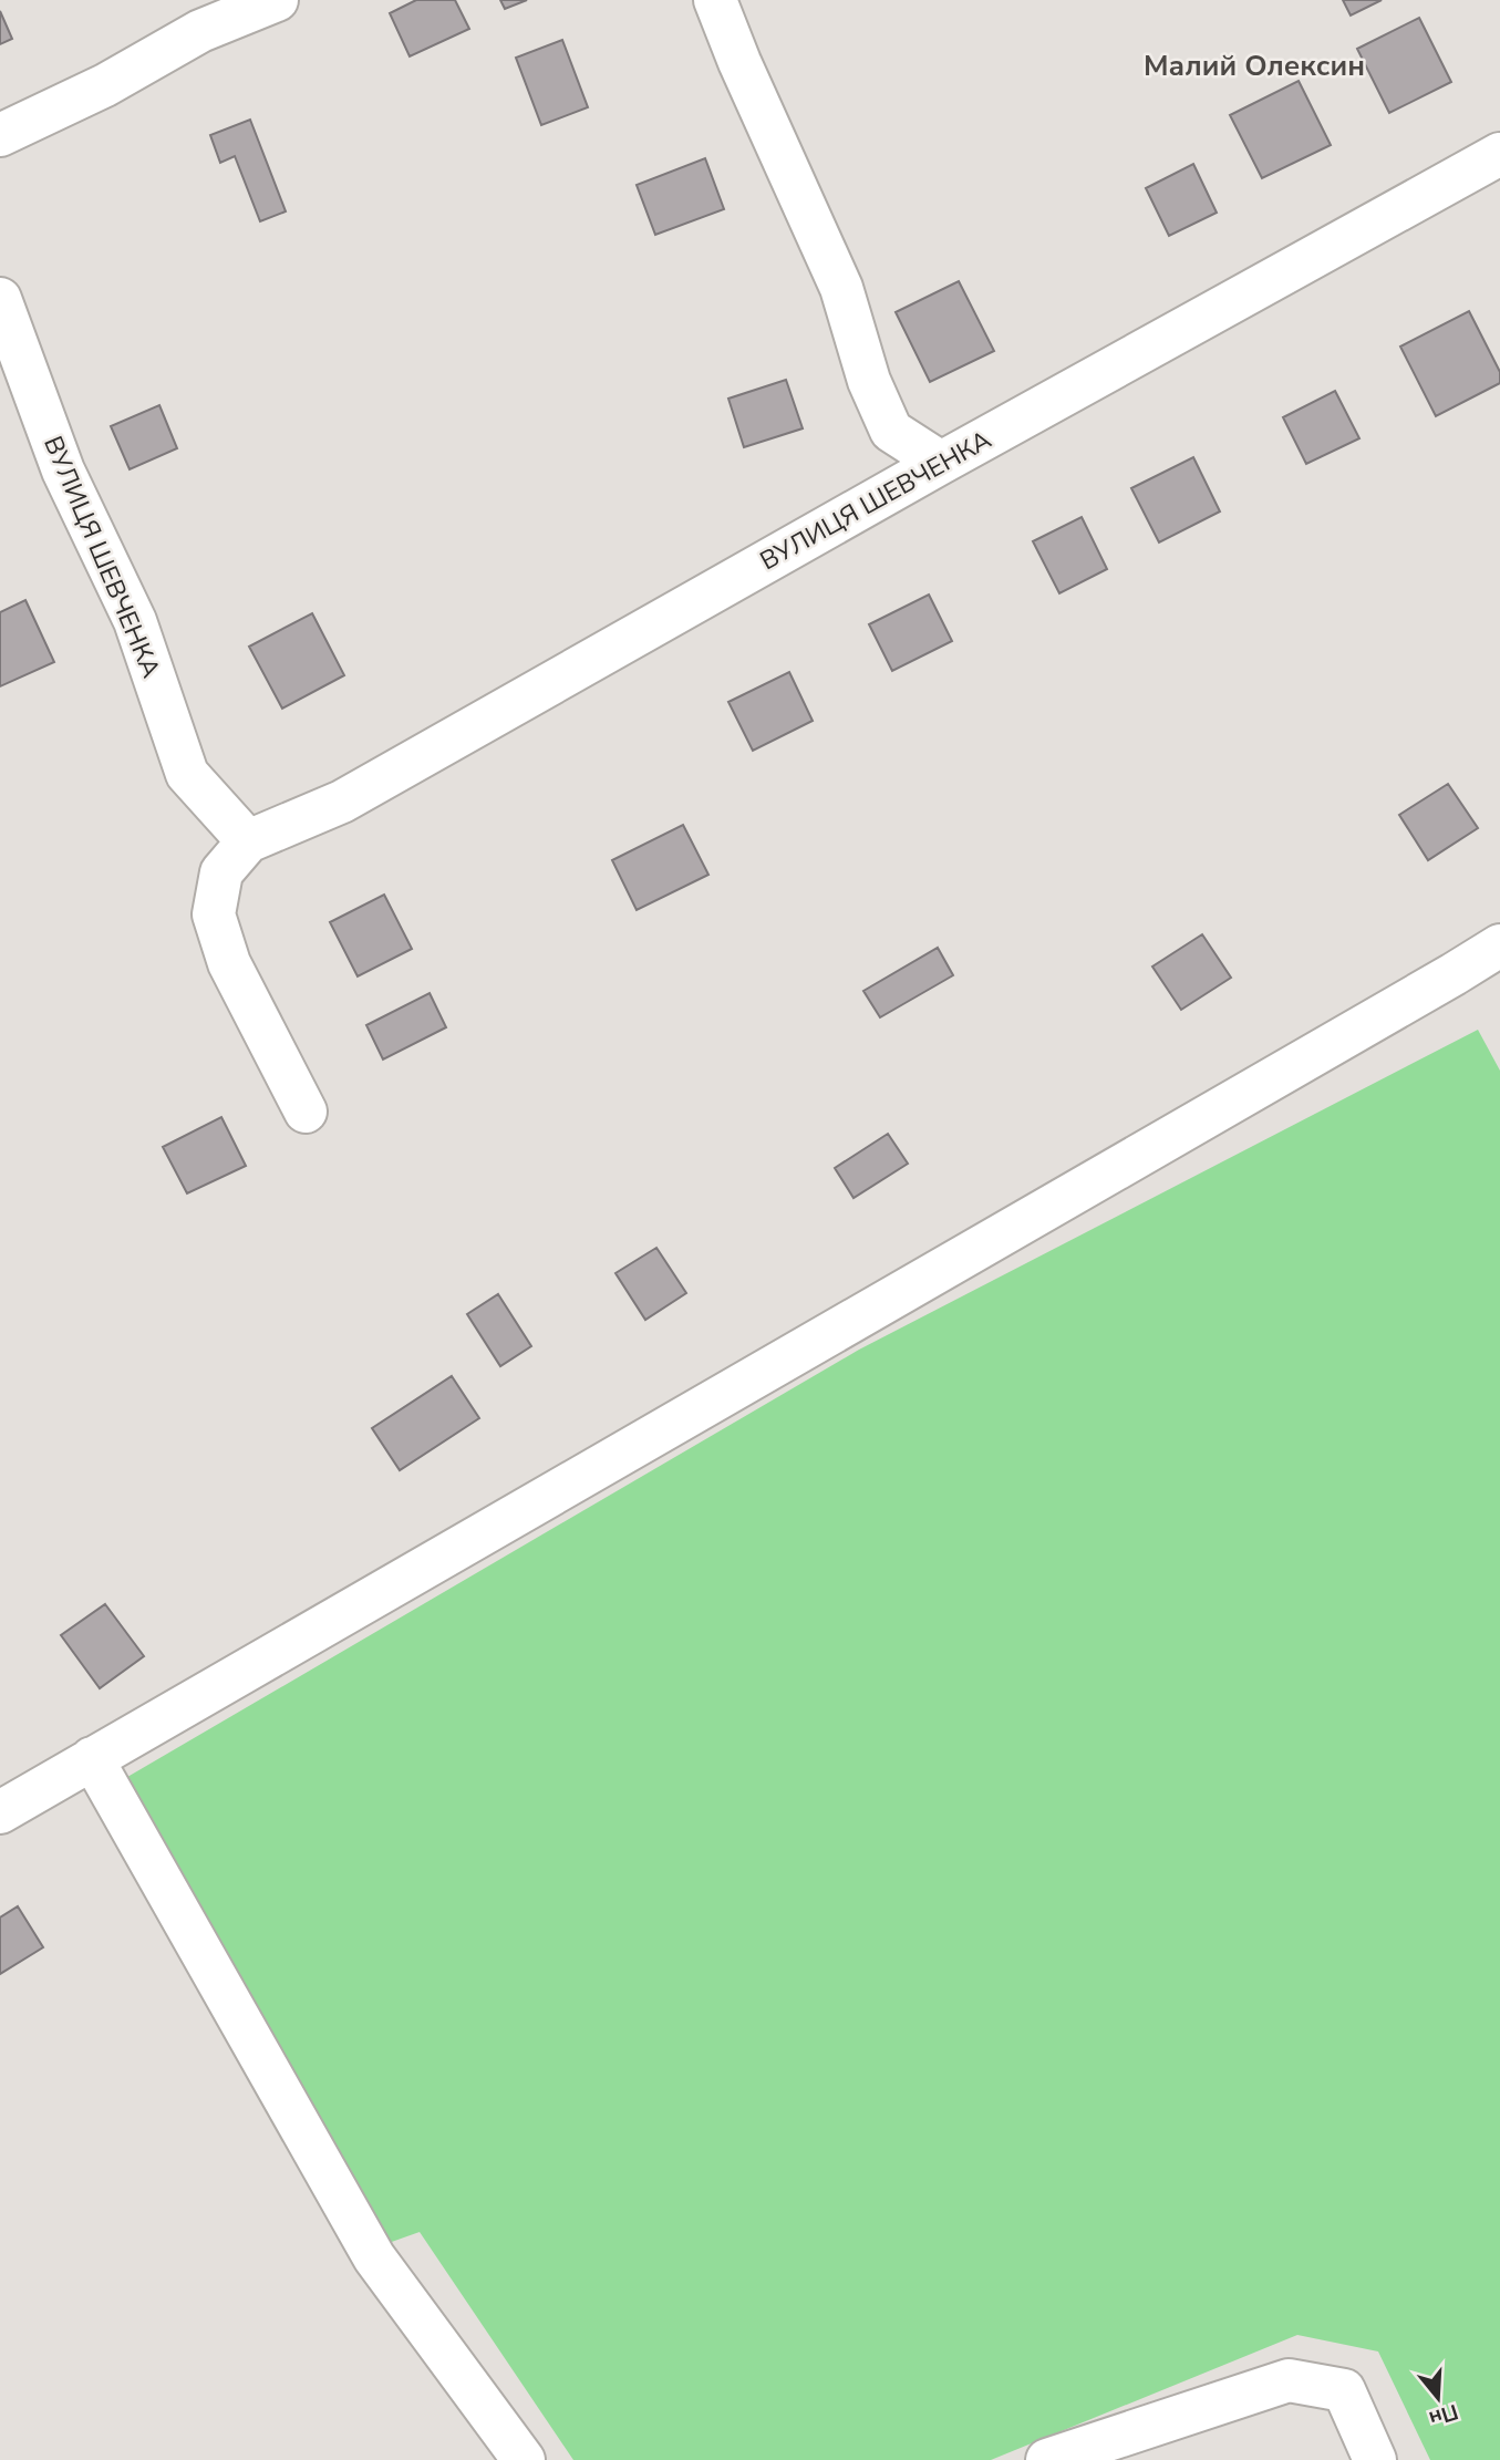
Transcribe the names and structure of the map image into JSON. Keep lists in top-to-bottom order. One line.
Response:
{"streets":{"street":["ВУЛИЦЯ ШЕВЧЕНКА"]},"districts":["Малий Олексин"],"north":"bottom"}
